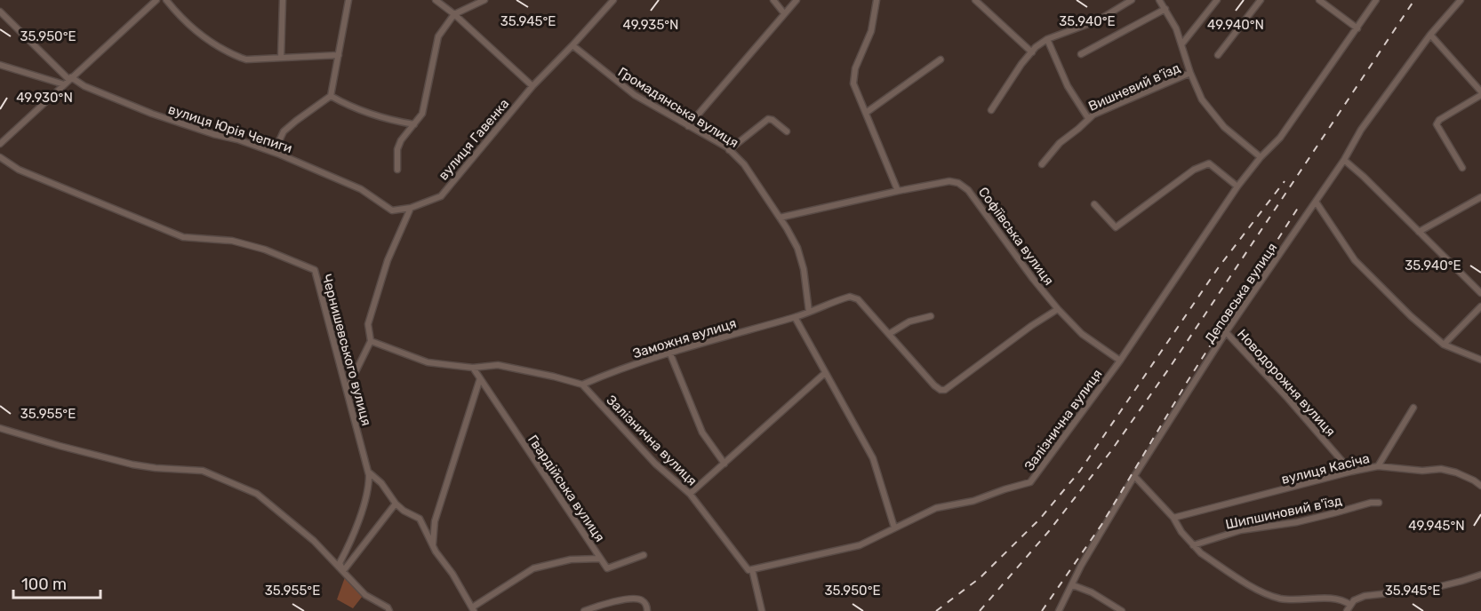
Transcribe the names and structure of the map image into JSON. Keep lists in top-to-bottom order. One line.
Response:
{"streets":{"street":["Вишневий в’їзд","Громадянська вулиця","вулиця Юрія Чепиги","вулиця Гавенка","Софіївська вулиця","Деповська вулиця","Заможня вулиця","Чернишевського вулиця","Новодорожня вулиця","Залізнична вулиця","вулиця Касіча","Гвардійська вулиця","Шипшиновий в'їзд"]},"crossings":[["Громадянська вулиця","вулиця Гавенка"],["Громадянська вулиця","Софіївська вулиця"],["Громадянська вулиця","Заможня вулиця"],["вулиця Юрія Чепиги","вулиця Гавенка"],["Софіївська вулиця","Залізнична вулиця"],["Деповська вулиця","Новодорожня вулиця"],["Заможня вулиця","Залізнична вулиця"],["Новодорожня вулиця","вулиця Касіча"]],"scale_bar":"100 m","coordinates":["35.945°E","35.940°E","49.935°N","49.940°N","35.950°E","49.930°N","35.955°E","49.945°N"]}
